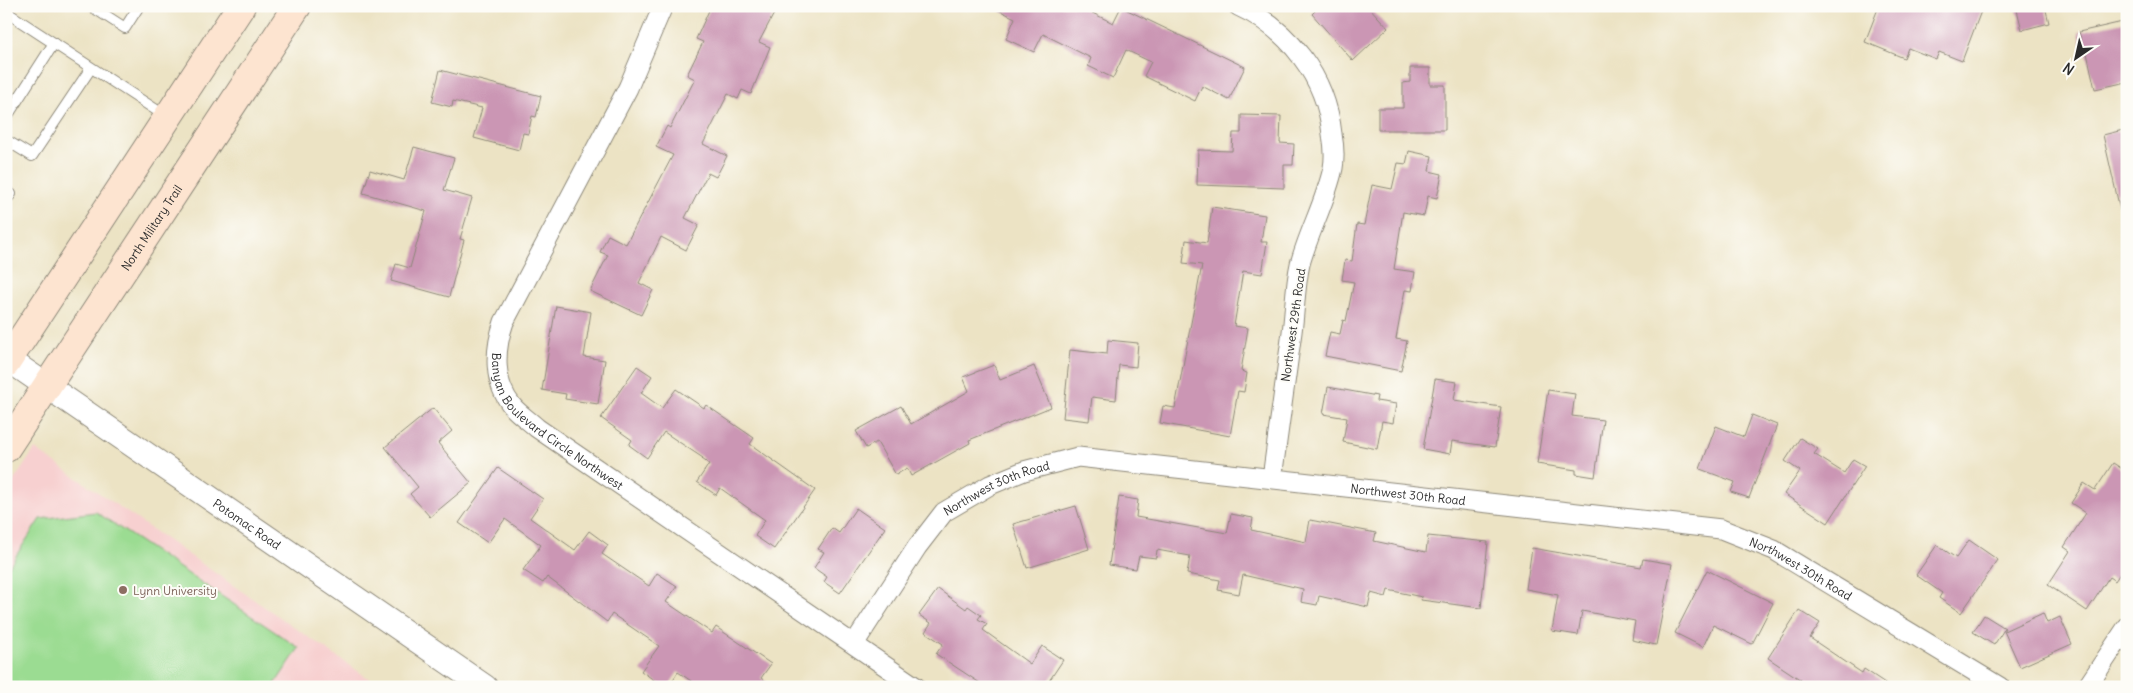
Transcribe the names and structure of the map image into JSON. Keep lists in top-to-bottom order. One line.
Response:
{"streets":{"main road":["North Military Trail"],"street":["Northwest 29th Road","Banyan Boulevard Circle Northwest","Northwest 30th Road","Potomac Road"]},"crossings":[["North Military Trail","Potomac Road"],["Northwest 29th Road","Northwest 30th Road"],["Banyan Boulevard Circle Northwest","Northwest 30th Road"]],"places":["Lynn University"],"north":"bottom left"}
